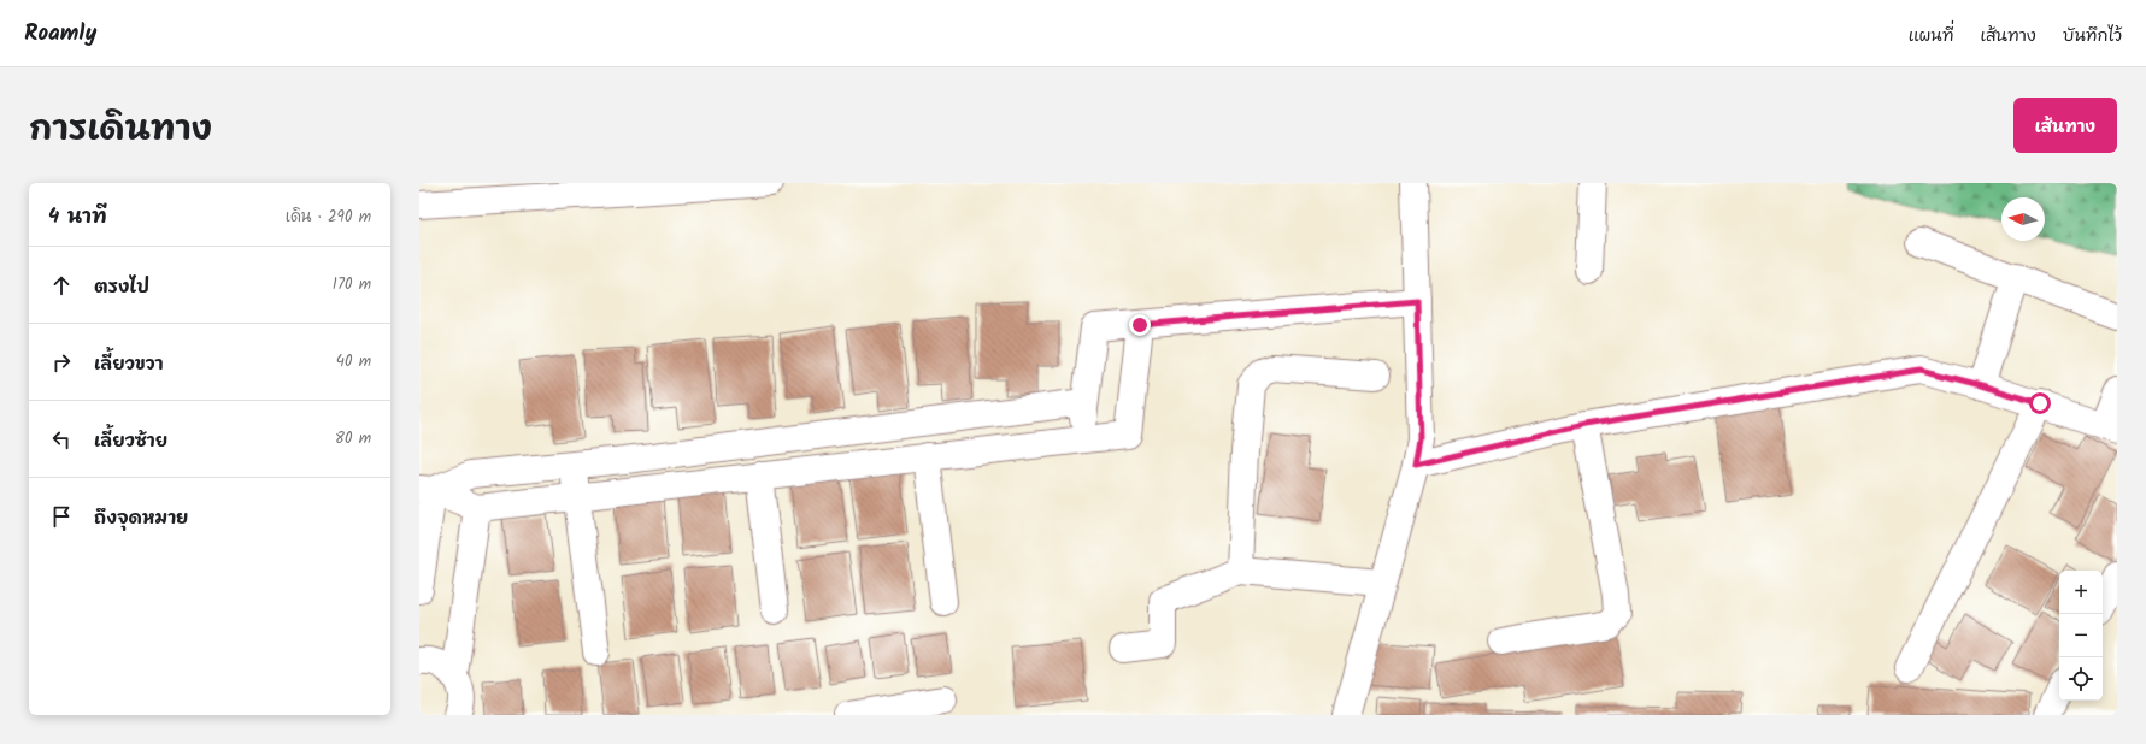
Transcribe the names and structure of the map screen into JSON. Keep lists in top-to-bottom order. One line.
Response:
{"north":"left","page":{"header":"Roamly","nav":["แผนที่","เส้นทาง","บันทึกไว้"],"title":"การเดินทาง","buttons":"เส้นทาง","heading":["4 นาที","เดิน · 290 m"],"list":[["ตรงไป","170 m"],["เลี้ยวขวา","40 m"],["เลี้ยวซ้าย","80 m"],"ถึงจุดหมาย"],"map_buttons":["+","−"]}}
